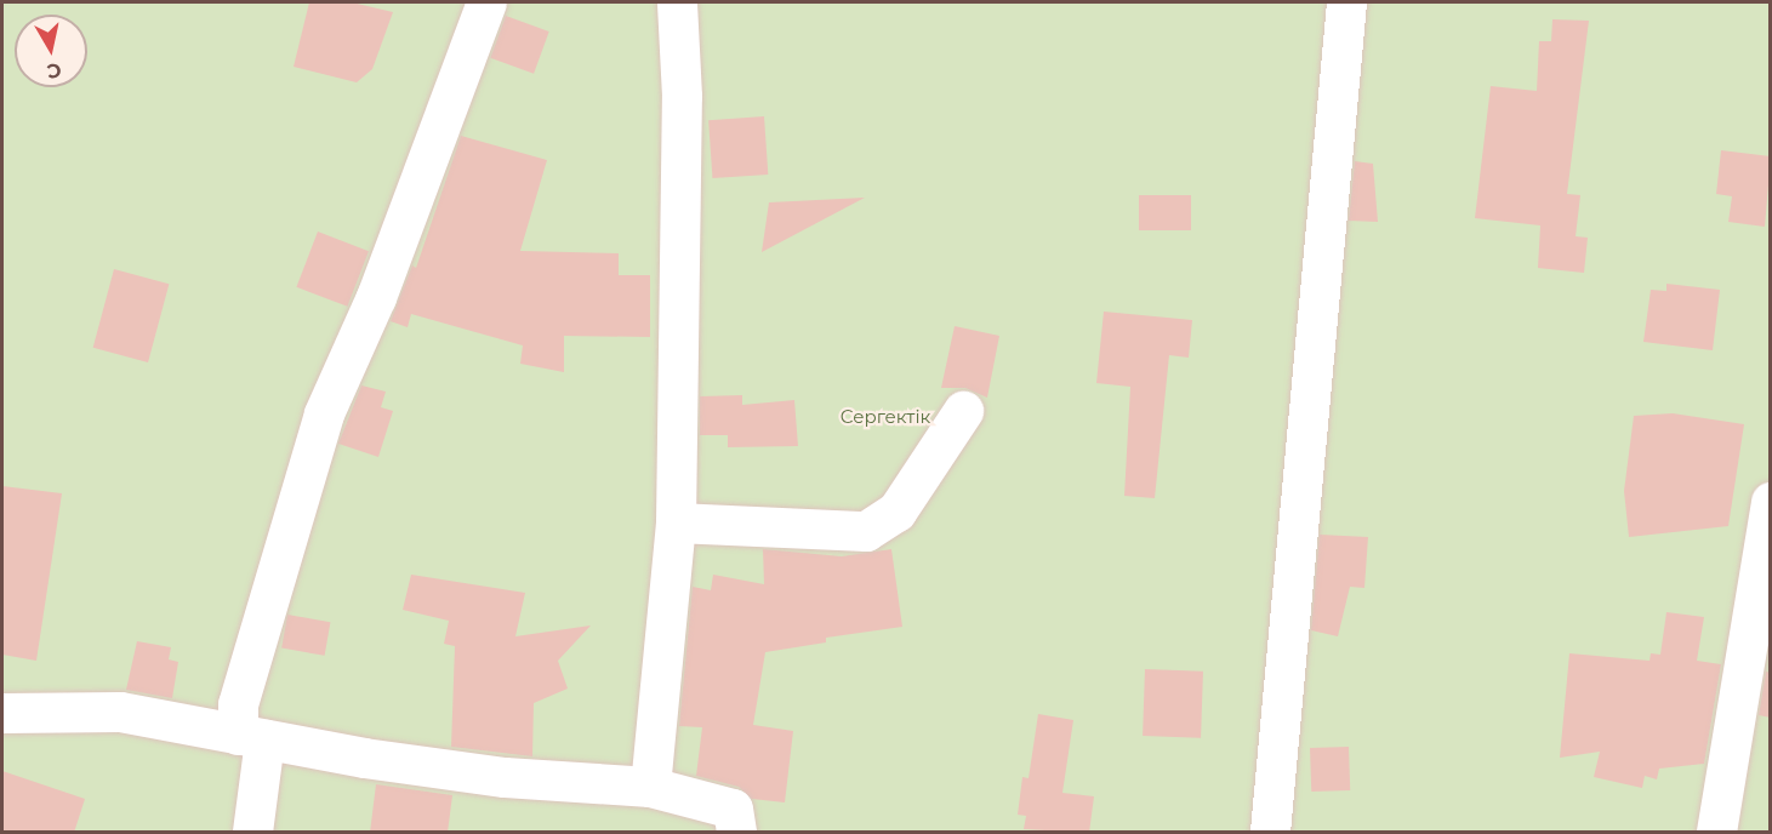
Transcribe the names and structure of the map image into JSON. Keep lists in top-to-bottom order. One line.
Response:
{"parks":["Сергектік"],"north":"bottom"}
